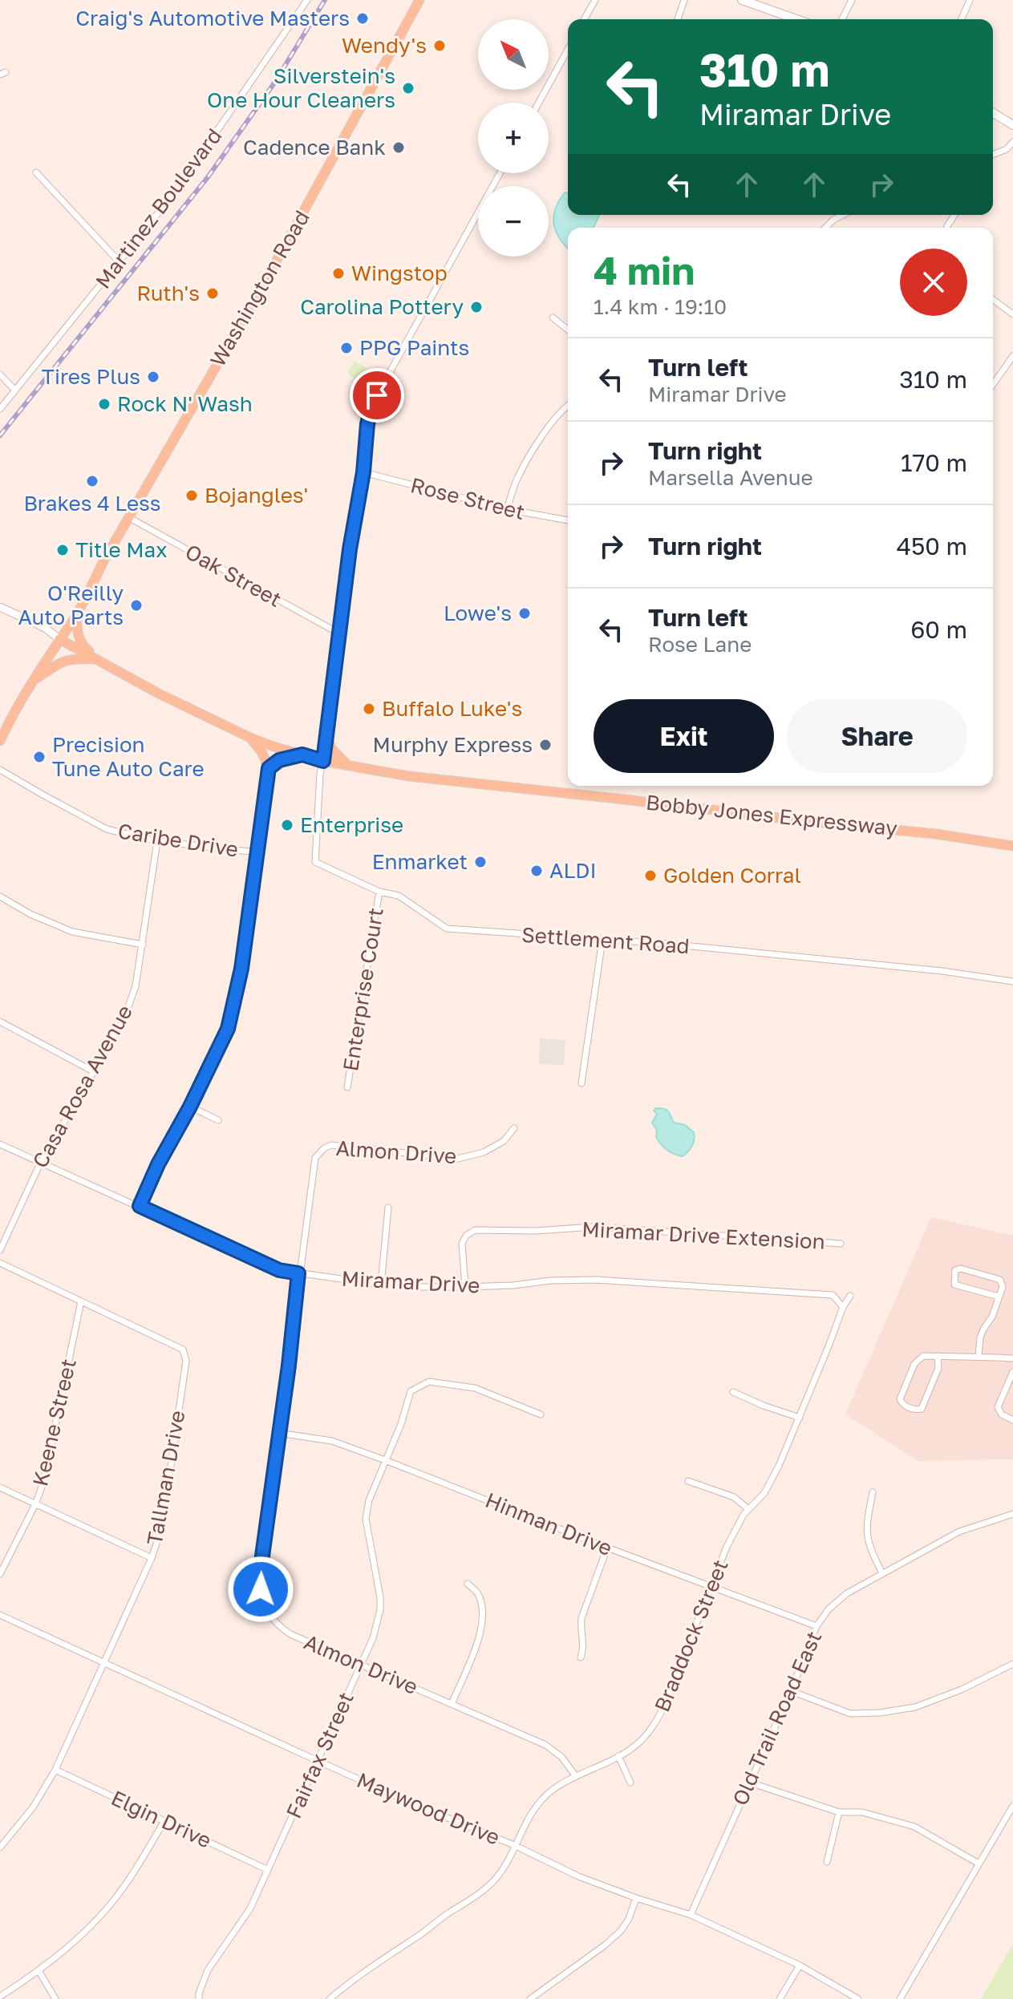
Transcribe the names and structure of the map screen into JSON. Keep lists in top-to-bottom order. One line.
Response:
{"streets":{"main road":["Washington Road","Bobby Jones Expressway"],"street":["Martinez Boulevard","Rose Street","Oak Street","Caribe Drive","Settlement Road","Enterprise Court","Casa Rosa Avenue","Almon Drive","Miramar Drive Extension","Miramar Drive","Keene Street","Tallman Drive","Hinman Drive","Braddock Street","Old Trail Road East","Fairfax Street","Maywood Drive","Elgin Drive"]},"crossings":[["Washington Road","Oak Street"],["Washington Road","Bobby Jones Expressway"],["Bobby Jones Expressway","Settlement Road"],["Caribe Drive","Casa Rosa Avenue"],["Settlement Road","Enterprise Court"],["Casa Rosa Avenue","Miramar Drive"],["Almon Drive","Miramar Drive"],["Almon Drive","Hinman Drive"],["Almon Drive","Braddock Street"],["Almon Drive","Fairfax Street"],["Miramar Drive Extension","Miramar Drive"],["Miramar Drive","Braddock Street"],["Keene Street","Tallman Drive"],["Tallman Drive","Maywood Drive"],["Tallman Drive","Elgin Drive"],["Hinman Drive","Braddock Street"],["Hinman Drive","Old Trail Road East"],["Hinman Drive","Fairfax Street"],["Braddock Street","Maywood Drive"],["Old Trail Road East","Maywood Drive"],["Fairfax Street","Maywood Drive"],["Fairfax Street","Elgin Drive"]],"places":["Craig's Automotive Masters","Wendy's","Silverstein's One Hour Cleaners","Cadence Bank","Wingstop","Ruth's","Carolina Pottery","PPG Paints","Tires Plus","Rock N' Wash","Brakes 4 Less","Bojangles'","Title Max","O'Reilly Auto Parts","Lowe's","Buffalo Luke's","Murphy Express","Precision Tune Auto Care","Enterprise","Enmarket","ALDI","Golden Corral"],"north":"top left","page":{"map_buttons":["+","−"],"turn":["310 m","Miramar Drive"],"heading":["4 min","1.4 km · 19:10"],"list":[{"name":"Turn left","note":"Miramar Drive","value":"310 m"},{"name":"Turn right","note":"Marsella Avenue","value":"170 m"},{"name":"Turn right","value":"450 m"},{"name":"Turn left","note":"Rose Lane","value":"60 m"}],"buttons":["Exit","Share"]}}
